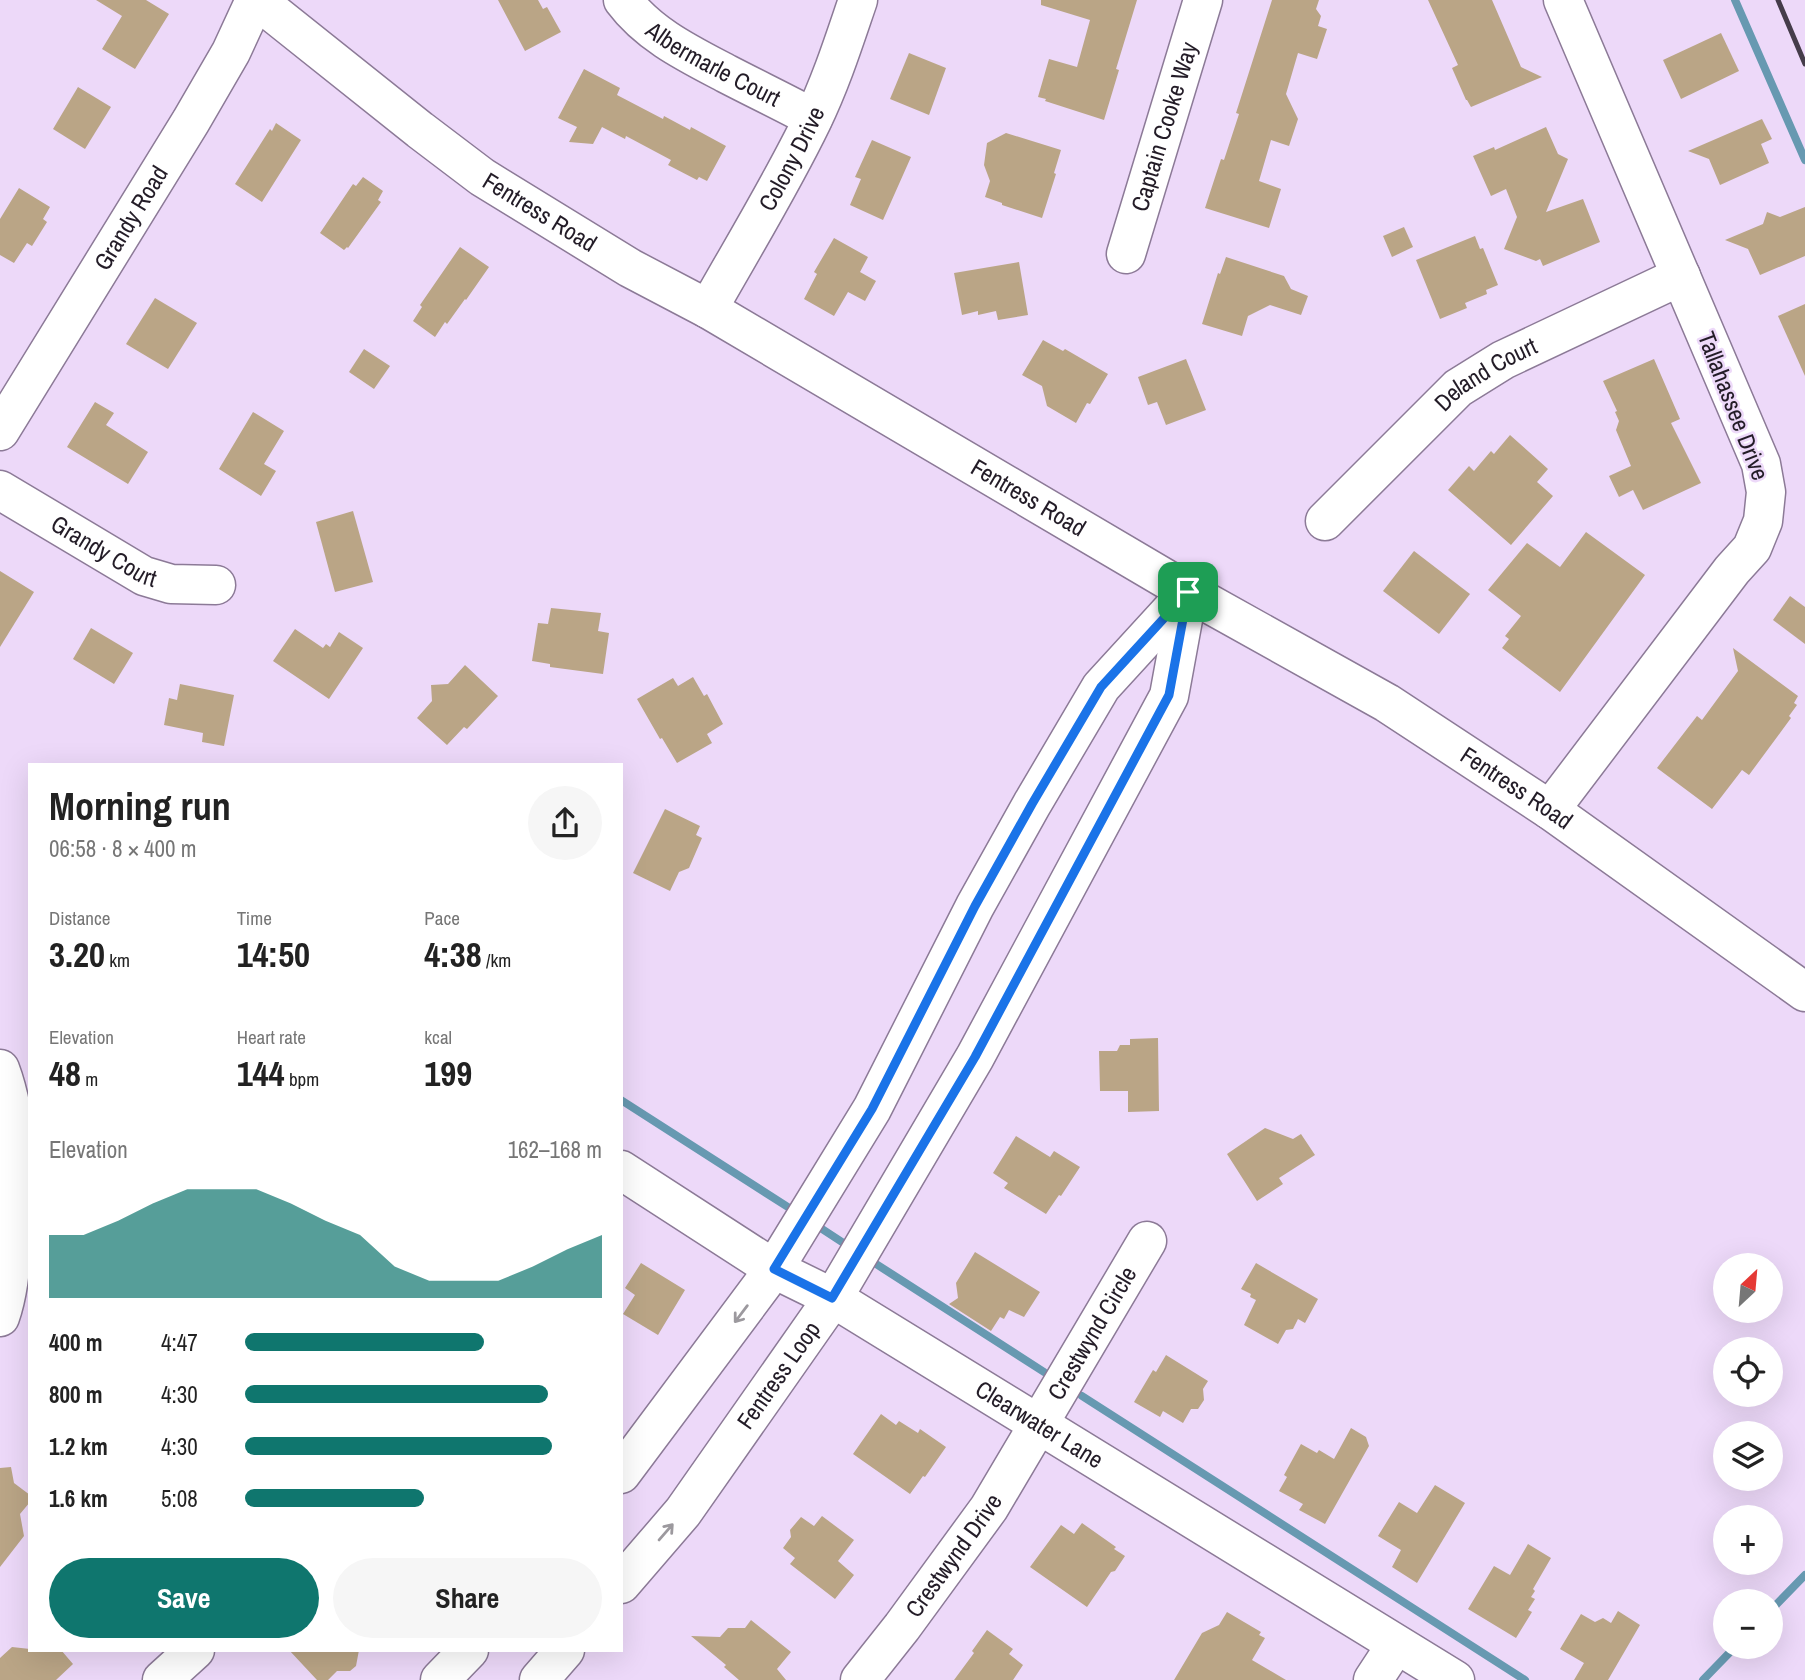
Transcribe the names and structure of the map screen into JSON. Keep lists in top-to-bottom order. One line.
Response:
{"streets":{"street":["Albermarle Court","Captain Cooke Way","Colony Drive","Fentress Road","Grandy Road","Deland Court","Tallahassee Drive","Grandy Court","Crestwynd Circle","Fentress Loop","Clearwater Lane","Crestwynd Drive"]},"crossings":[["Albermarle Court","Colony Drive"],["Colony Drive","Fentress Road"],["Fentress Road","Grandy Road"],["Fentress Road","Tallahassee Drive"],["Fentress Road","Fentress Loop"],["Deland Court","Tallahassee Drive"],["Crestwynd Circle","Clearwater Lane"],["Crestwynd Circle","Crestwynd Drive"],["Fentress Loop","Clearwater Lane"],["Clearwater Lane","Crestwynd Drive"]],"north":"top right","page":{"heading":["Morning run","06:58 · 8 × 400 m"],"stats":[["Distance","3.20 km"],["Time","14:50"],["Pace","4:38 /km"],["Elevation","48 m"],["Heart rate","144 bpm"],["kcal","199"]],"chart":["Elevation","162–168 m"],"map_buttons":["+","−"],"list":[{"name":"400 m","note":"4:47"},{"name":"800 m","note":"4:30"},{"name":"1.2 km","note":"4:30"},{"name":"1.6 km","note":"5:08"}],"buttons":["Save","Share"]}}
